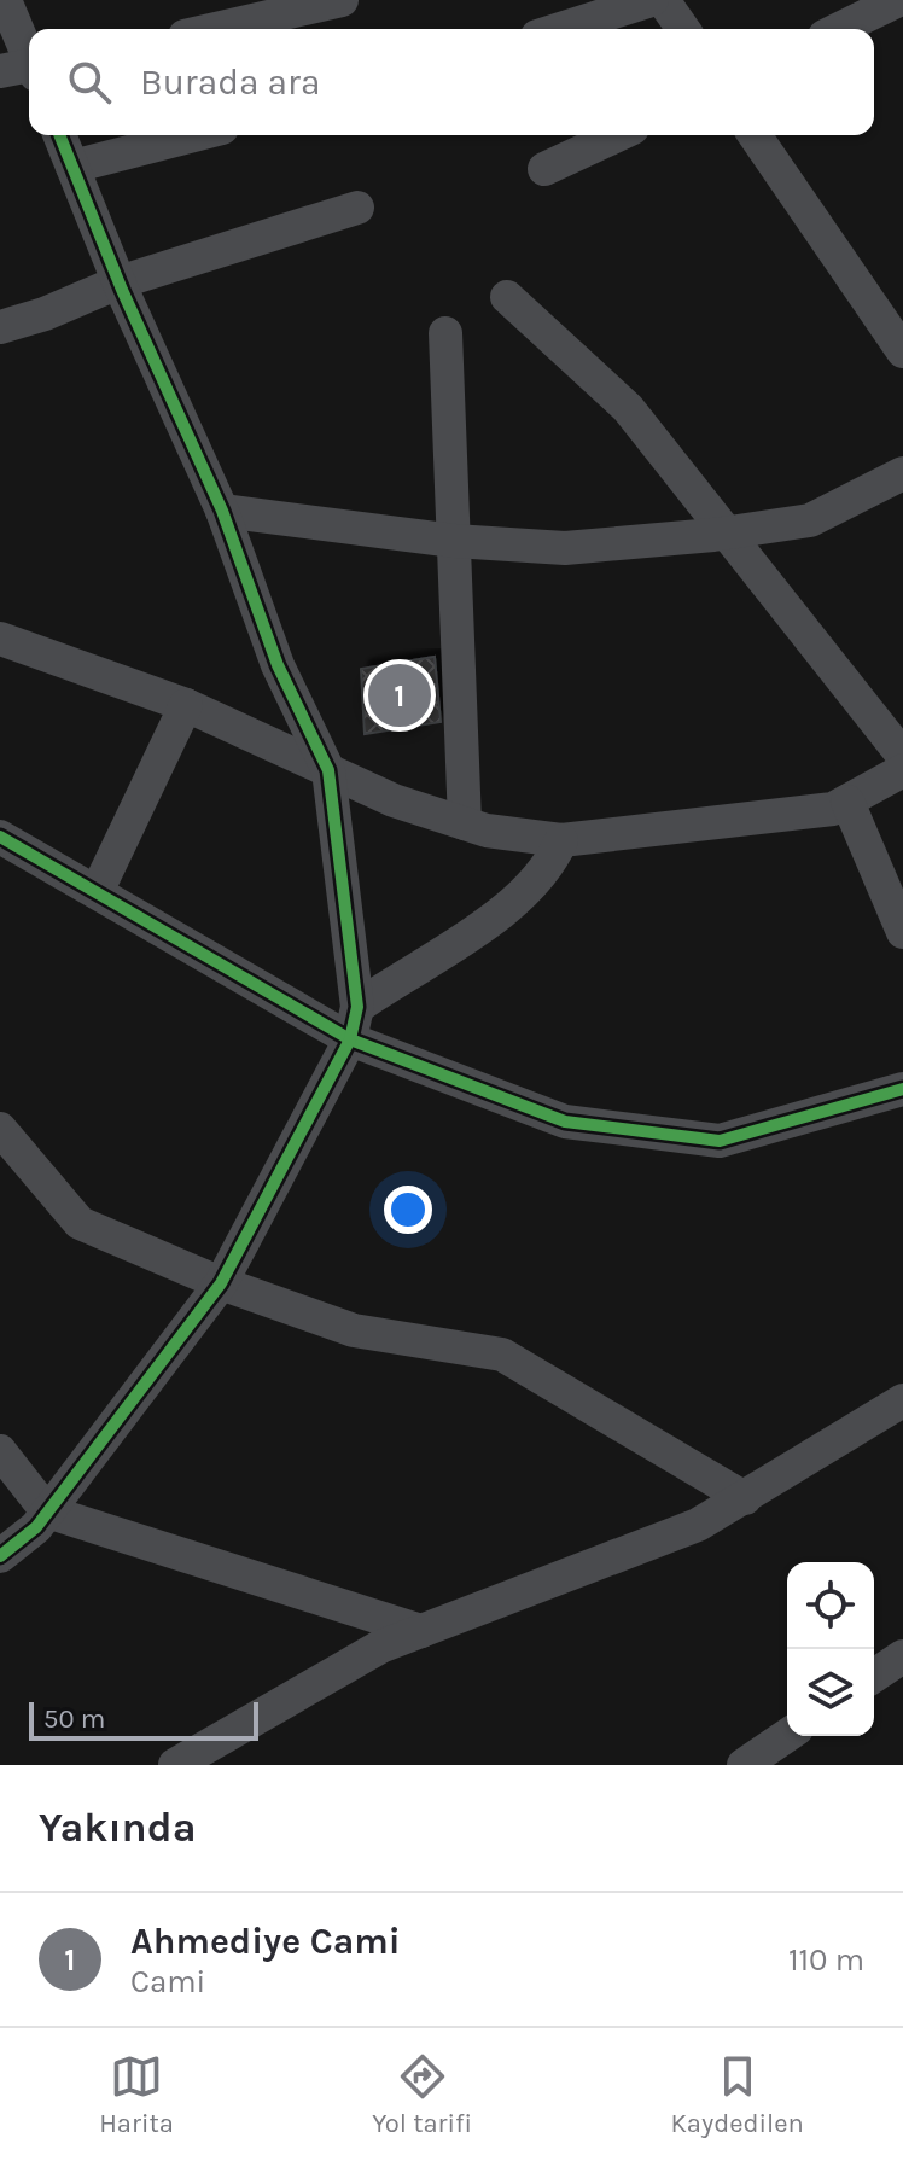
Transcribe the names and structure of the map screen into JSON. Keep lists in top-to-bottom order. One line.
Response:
{"scale_bar":"50 m","page":{"search":"Burada ara","pins":"1","scale":"50 m","heading":"Yakında","list":[{"mark":"1","name":"Ahmediye Cami","note":"Cami","value":"110 m"}],"nav":["Harita","Yol tarifi","Kaydedilen"]}}
